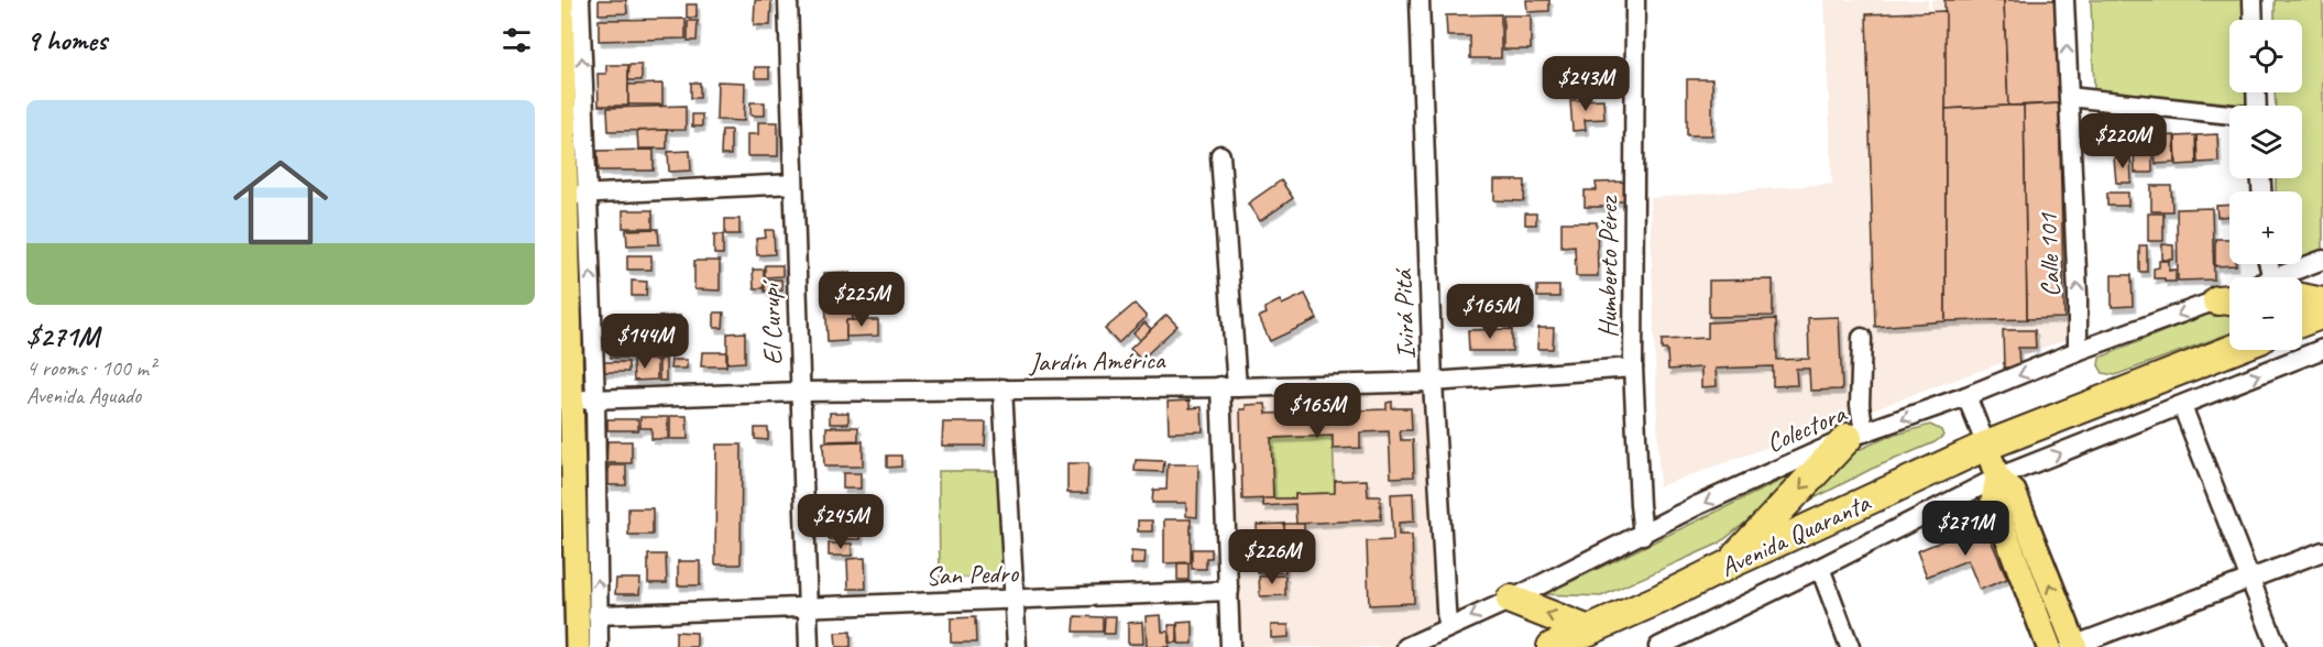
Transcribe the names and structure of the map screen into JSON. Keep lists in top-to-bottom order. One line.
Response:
{"streets":{"highway":["Avenida Quaranta"],"street":["Calle 101","Humberto Pérez","Ivirá Pitá","El Curupí","Jardín América","Colectora","San Pedro"]},"crossings":[["Calle 101","Colectora"],["Humberto Pérez","Jardín América"],["Humberto Pérez","Colectora"],["Ivirá Pitá","Jardín América"],["Ivirá Pitá","Colectora"],["El Curupí","Jardín América"],["El Curupí","San Pedro"]],"one_way":["Calle 101"],"page":{"heading":"9 homes","map_buttons":["+","−"],"price":["$243M","$220M","$225M","$165M","$144M","$165M","$245M","$271M","$226M"],"list":[{"name":"$271M","note":"4 rooms · 100 m² · Avenida Aguado"}]}}
